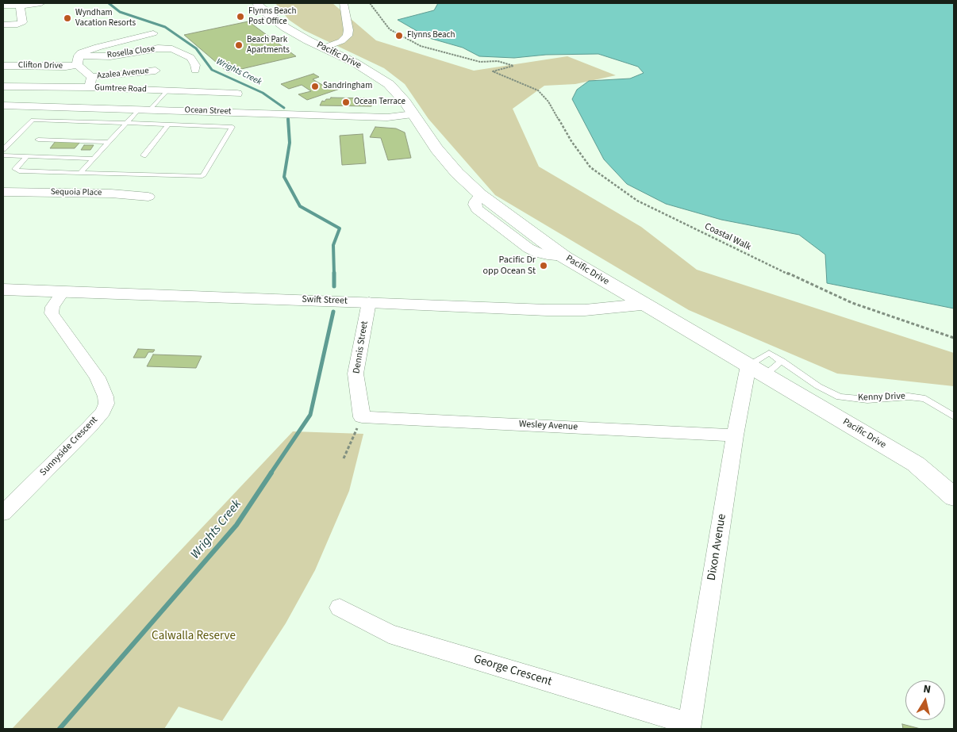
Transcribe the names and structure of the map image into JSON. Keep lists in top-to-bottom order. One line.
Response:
{"streets":{"street":["Rosella Close","Pacific Drive","Clifton Drive","Azalea Avenue","Gumtree Road","Ocean Street","Sequoia Place","Swift Street","Dennis Street","Wesley Avenue","Sunnyside Crescent","Dixon Avenue","George Crescent"],"lane":["Kenny Drive"],"path":["Coastal Walk"]},"crossings":[["Rosella Close","Clifton Drive"],["Pacific Drive","Ocean Street"],["Pacific Drive","Swift Street"],["Pacific Drive","Kenny Drive"],["Pacific Drive","Dixon Avenue"],["Swift Street","Dennis Street"],["Swift Street","Sunnyside Crescent"],["Dennis Street","Wesley Avenue"],["Kenny Drive","Dixon Avenue"],["Wesley Avenue","Dixon Avenue"],["Dixon Avenue","George Crescent"]],"water":["Wrights Creek"],"parks":["Calwalla Reserve"],"places":["Flynns Beach Post Office","Wyndham Vacation Resorts","Flynns Beach","Beach Park Apartments","Sandringham","Ocean Terrace","Pacific Dr opp Ocean St"],"north":"top"}
